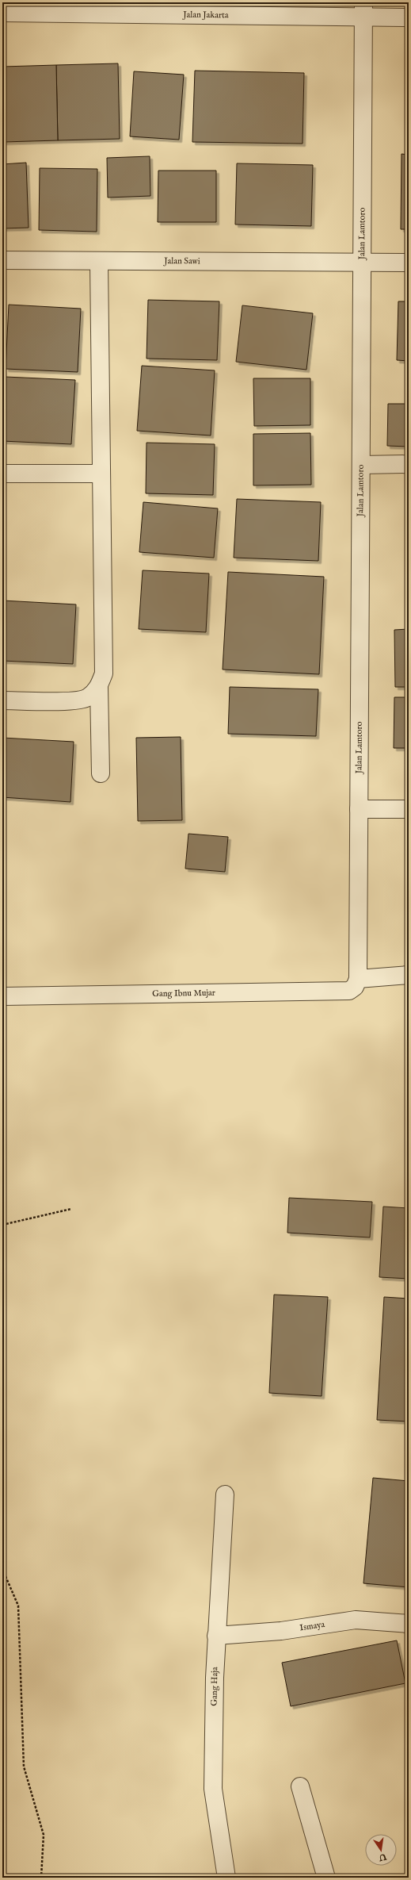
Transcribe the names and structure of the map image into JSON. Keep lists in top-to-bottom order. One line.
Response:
{"streets":{"street":["Jalan Jakarta","Jalan Lamtoro","Jalan Sawi","Gang Ibnu Mujar","Ismaya","Gang Haja"]},"crossings":[["Jalan Jakarta","Jalan Lamtoro"],["Jalan Lamtoro","Jalan Sawi"],["Jalan Lamtoro","Gang Ibnu Mujar"],["Ismaya","Gang Haja"]],"north":"bottom"}
